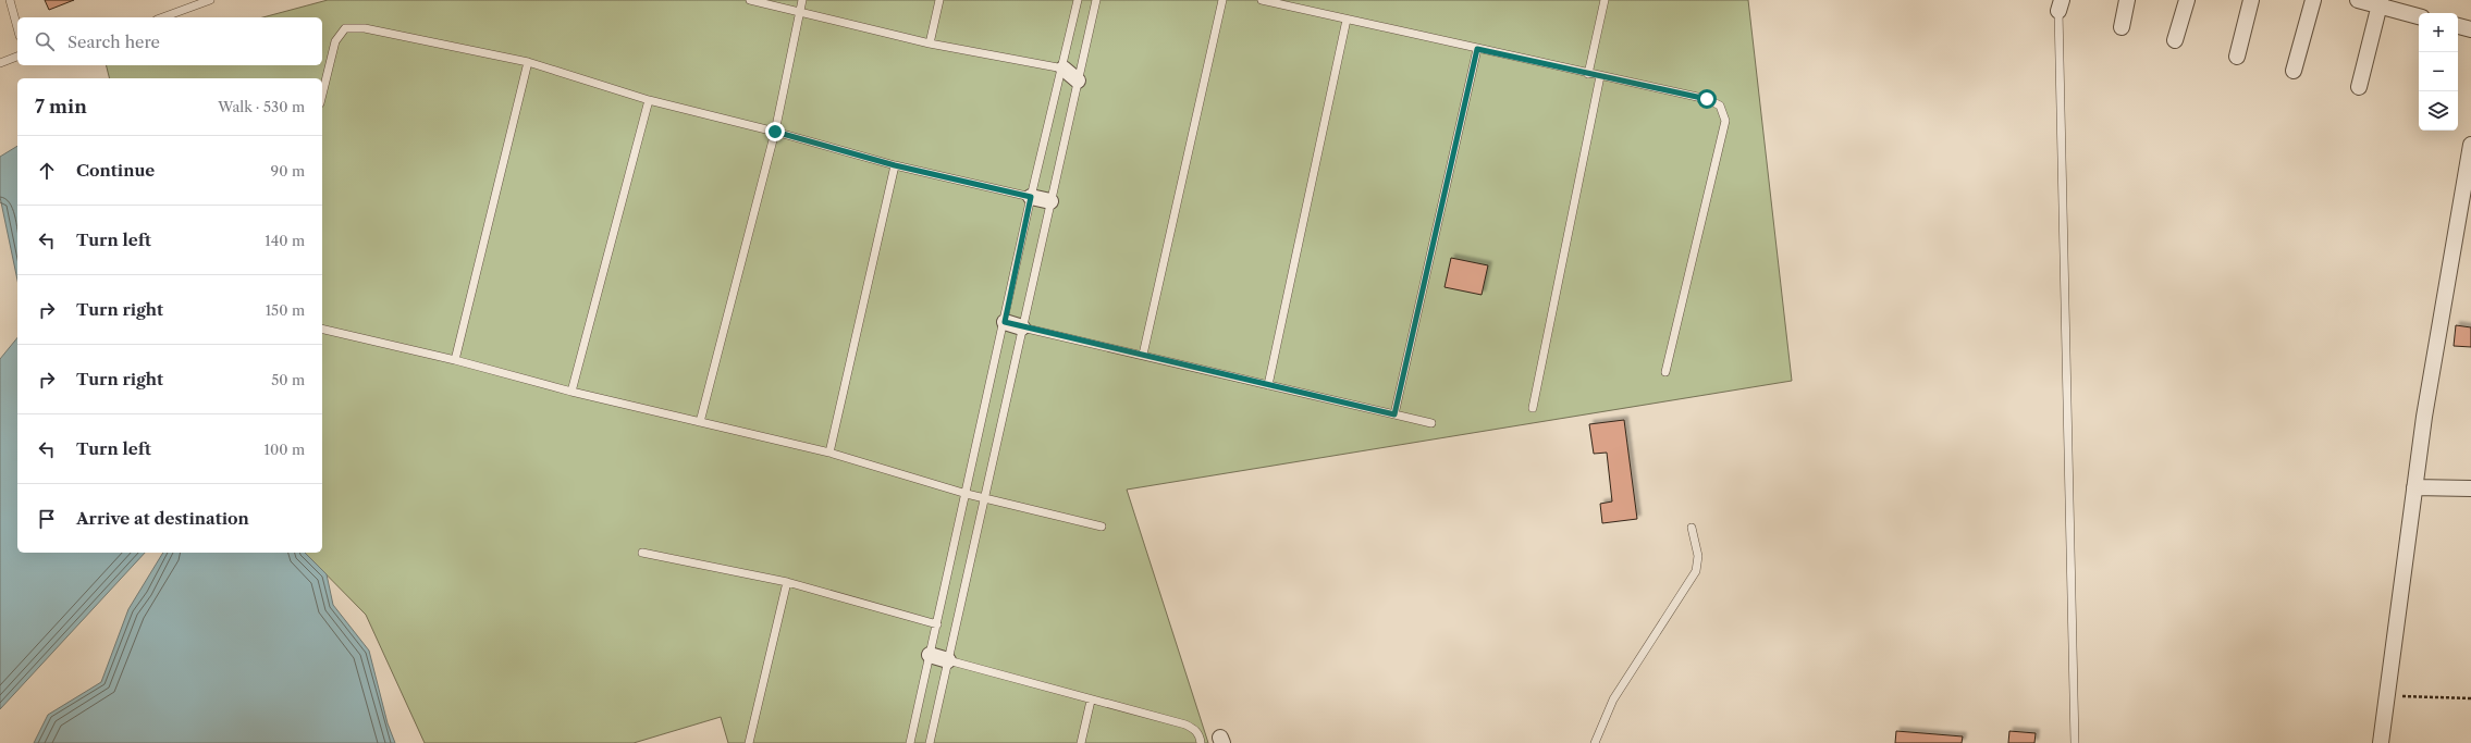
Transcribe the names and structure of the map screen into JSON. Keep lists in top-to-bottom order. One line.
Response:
{"page":{"map_buttons":["+","−"],"search":"Search here","heading":["7 min","Walk · 530 m"],"list":[["Continue","90 m"],["Turn left","140 m"],["Turn right","150 m"],["Turn right","50 m"],["Turn left","100 m"],"Arrive at destination"]}}
